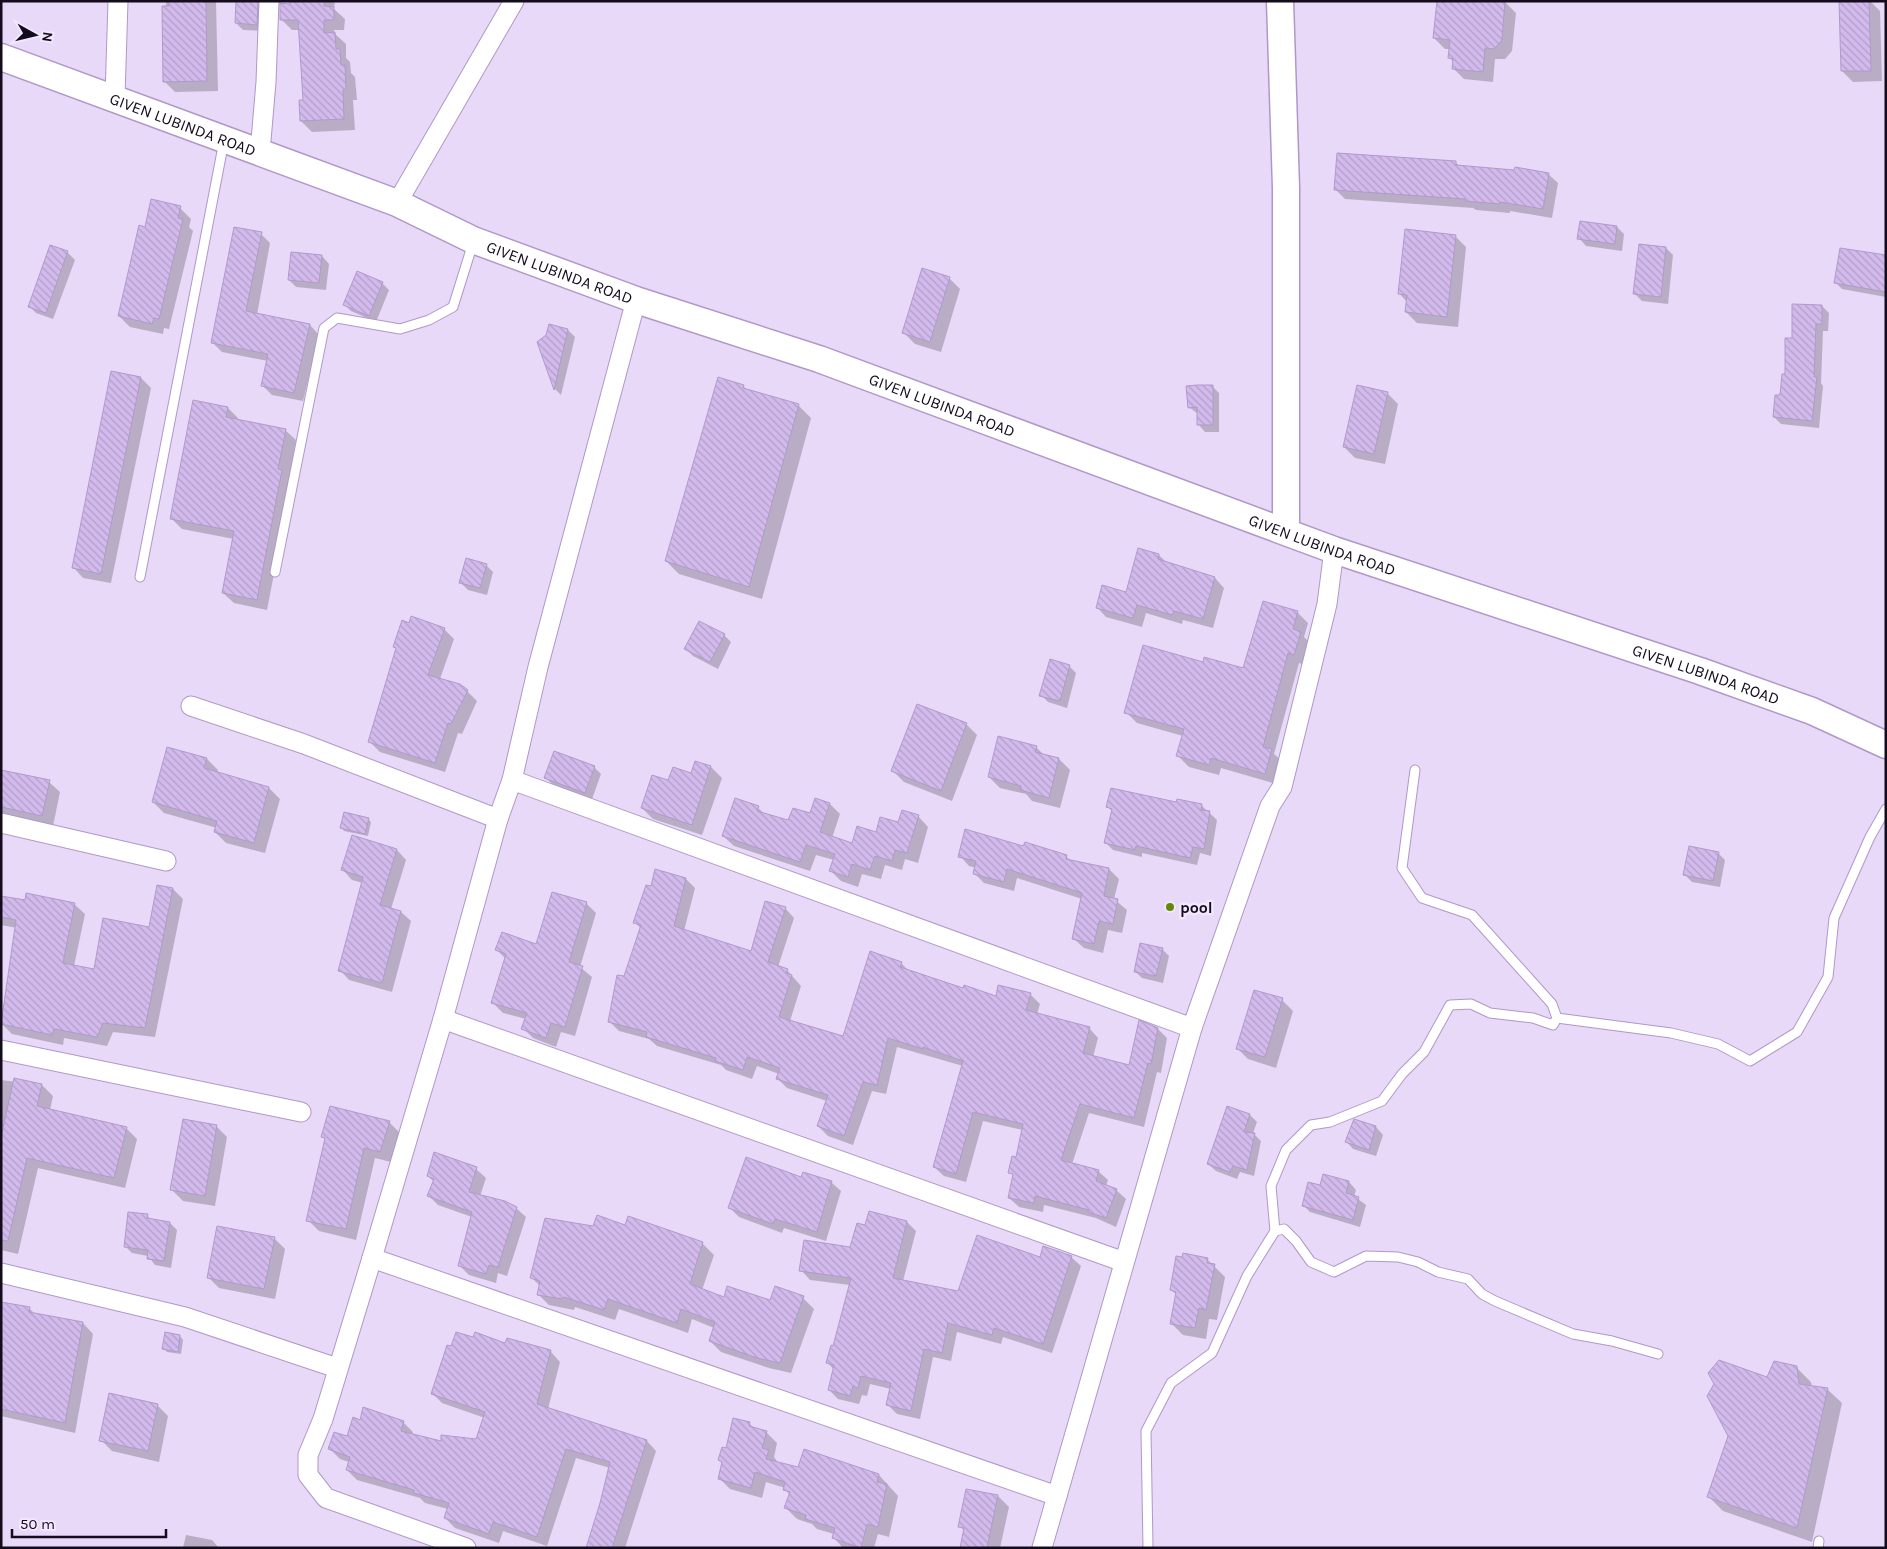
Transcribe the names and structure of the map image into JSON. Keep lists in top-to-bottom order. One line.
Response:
{"streets":{"street":["GIVEN LUBINDA ROAD"]},"places":["pool"],"scale_bar":"50 m","north":"right"}
